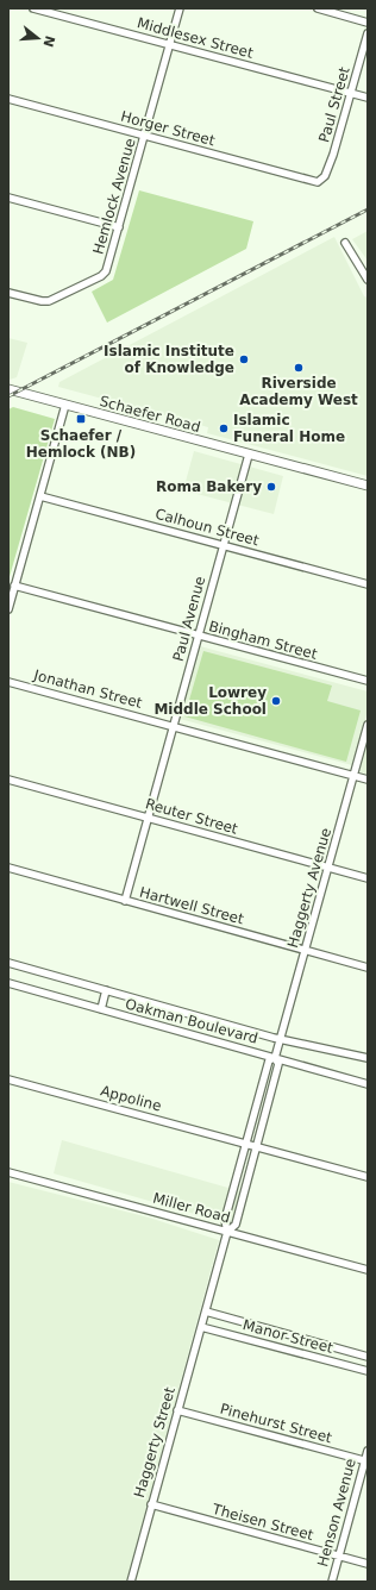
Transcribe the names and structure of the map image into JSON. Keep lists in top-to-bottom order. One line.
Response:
{"streets":{"main road":["Schaefer Road"],"street":["Middlesex Street","Paul Street","Horger Street","Hemlock Avenue","Calhoun Street","Paul Avenue","Bingham Street","Jonathan Street","Reuter Street","Haggerty Avenue","Hartwell Street","Oakman Boulevard","Appoline","Miller Road","Manor Street","Pinehurst Street","Haggerty Street","Henson Avenue","Theisen Street"]},"crossings":[["Middlesex Street","Paul Street"],["Middlesex Street","Hemlock Avenue"],["Paul Street","Horger Street"],["Horger Street","Hemlock Avenue"],["Schaefer Road","Paul Avenue"],["Calhoun Street","Paul Avenue"],["Paul Avenue","Bingham Street"],["Paul Avenue","Jonathan Street"],["Paul Avenue","Reuter Street"],["Paul Avenue","Hartwell Street"],["Jonathan Street","Haggerty Avenue"],["Reuter Street","Haggerty Avenue"],["Haggerty Avenue","Hartwell Street"],["Haggerty Avenue","Oakman Boulevard"],["Haggerty Avenue","Appoline"],["Haggerty Avenue","Miller Road"],["Haggerty Avenue","Manor Street"],["Haggerty Avenue","Haggerty Street"],["Manor Street","Haggerty Street"],["Pinehurst Street","Haggerty Street"],["Pinehurst Street","Henson Avenue"],["Haggerty Street","Theisen Street"],["Henson Avenue","Theisen Street"]],"places":{"other":["Islamic Institute of Knowledge","Riverside Academy West","Islamic Funeral Home","Roma Bakery","Lowrey Middle School"],"transit":["Schaefer / Hemlock (NB)"]},"north":"right"}
